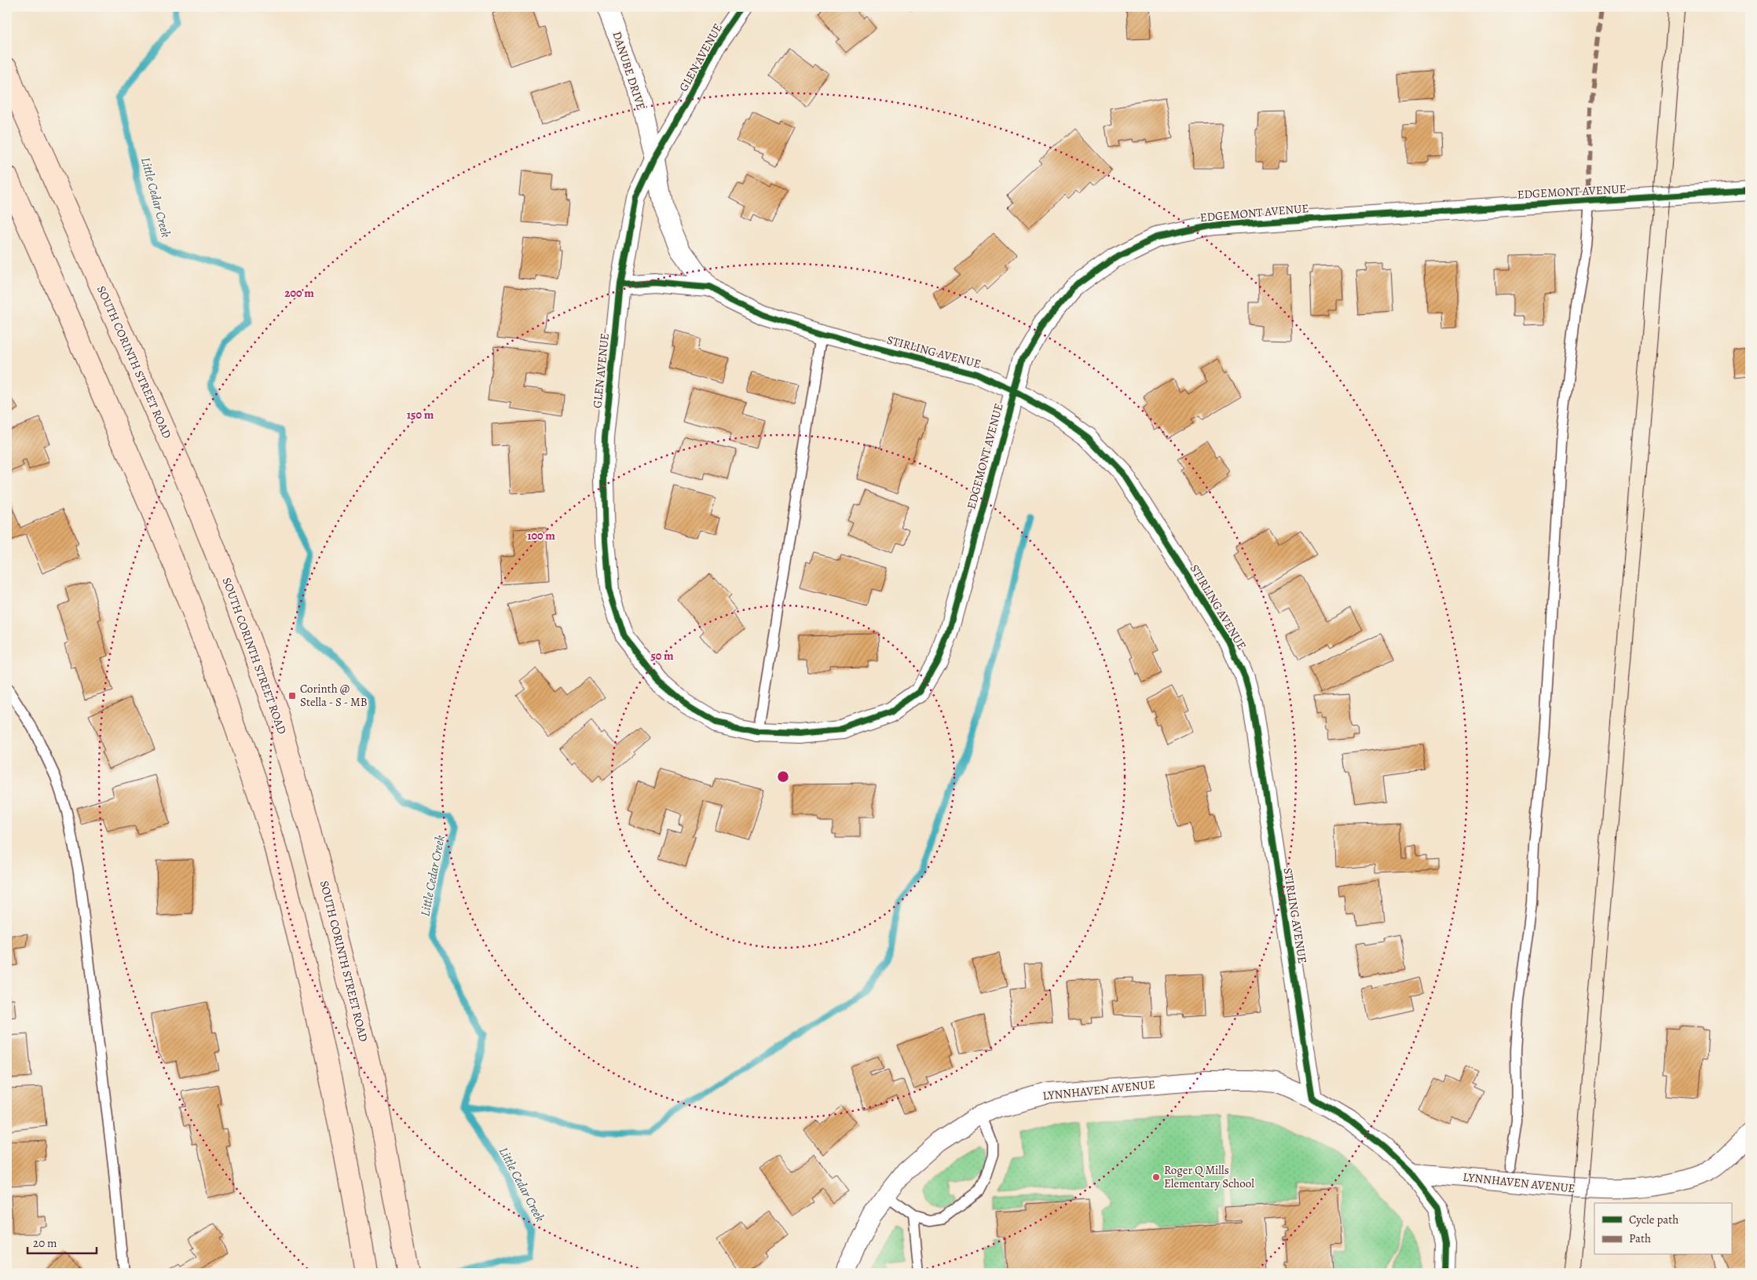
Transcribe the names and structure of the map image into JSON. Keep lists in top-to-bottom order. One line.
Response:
{"streets":{"main road":["SOUTH CORINTH STREET ROAD"],"street":["GLEN AVENUE","DANUBE DRIVE","EDGEMONT AVENUE","STIRLING AVENUE","LYNNHAVEN AVENUE"]},"crossings":[["GLEN AVENUE","DANUBE DRIVE"],["GLEN AVENUE","EDGEMONT AVENUE"],["GLEN AVENUE","STIRLING AVENUE"],["DANUBE DRIVE","STIRLING AVENUE"],["EDGEMONT AVENUE","STIRLING AVENUE"],["STIRLING AVENUE","LYNNHAVEN AVENUE"]],"water":["Little Cedar Creek"],"places":{"transit":["Corinth @ Stella - S - MB"],"other":["Roger Q Mills Elementary School"]},"legend":["Cycle path","Path"],"scale_bar":"20 m","rings":["200 m","150 m","100 m","50 m"]}
